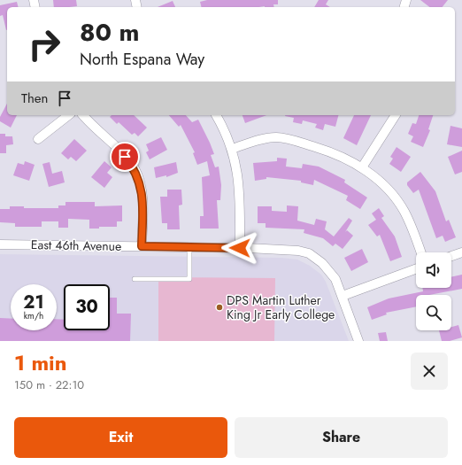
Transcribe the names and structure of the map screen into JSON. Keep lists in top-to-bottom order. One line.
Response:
{"streets":{"street":["East 46th Avenue"]},"places":["DPS Martin Luther King Jr Early College"],"page":{"turn":["80 m","North Espana Way"],"then":"Then","speed":"21 km/h","limit":"30","heading":["1 min","150 m · 22:10"],"buttons":["Exit","Share"]}}
